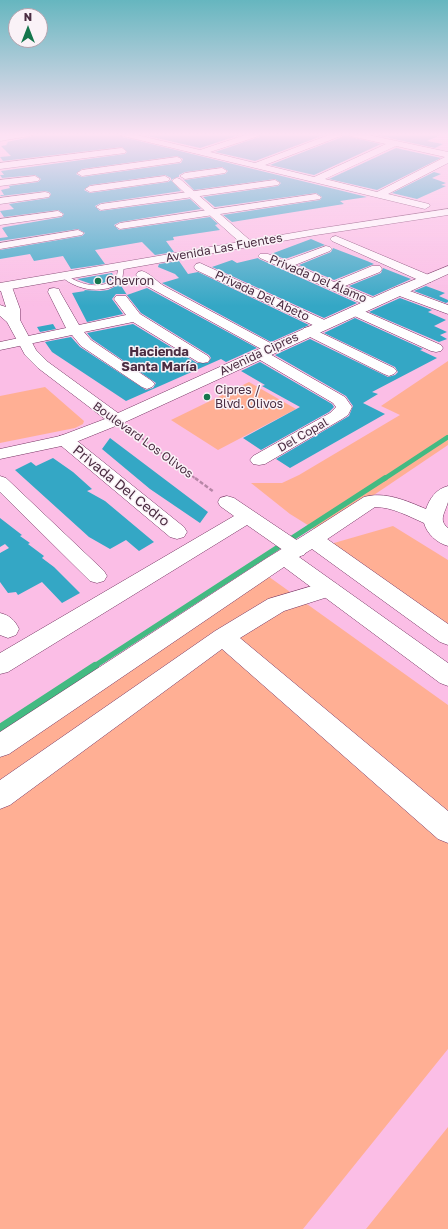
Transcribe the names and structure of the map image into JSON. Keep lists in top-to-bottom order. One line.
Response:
{"streets":{"street":["Avenida Las Fuentes","Privada Del Álamo","Privada Del Abeto","Avenida Cipres","Del Copal","Boulevard Los Olivos","Privada Del Cedro"]},"crossings":[["Avenida Las Fuentes","Boulevard Los Olivos"],["Privada Del Álamo","Avenida Cipres"],["Privada Del Abeto","Avenida Cipres"],["Avenida Cipres","Del Copal"],["Avenida Cipres","Boulevard Los Olivos"],["Avenida Cipres","Privada Del Cedro"]],"districts":["Hacienda Santa María"],"places":["Chevron","Cipres / Blvd. Olivos"],"north":"top"}
